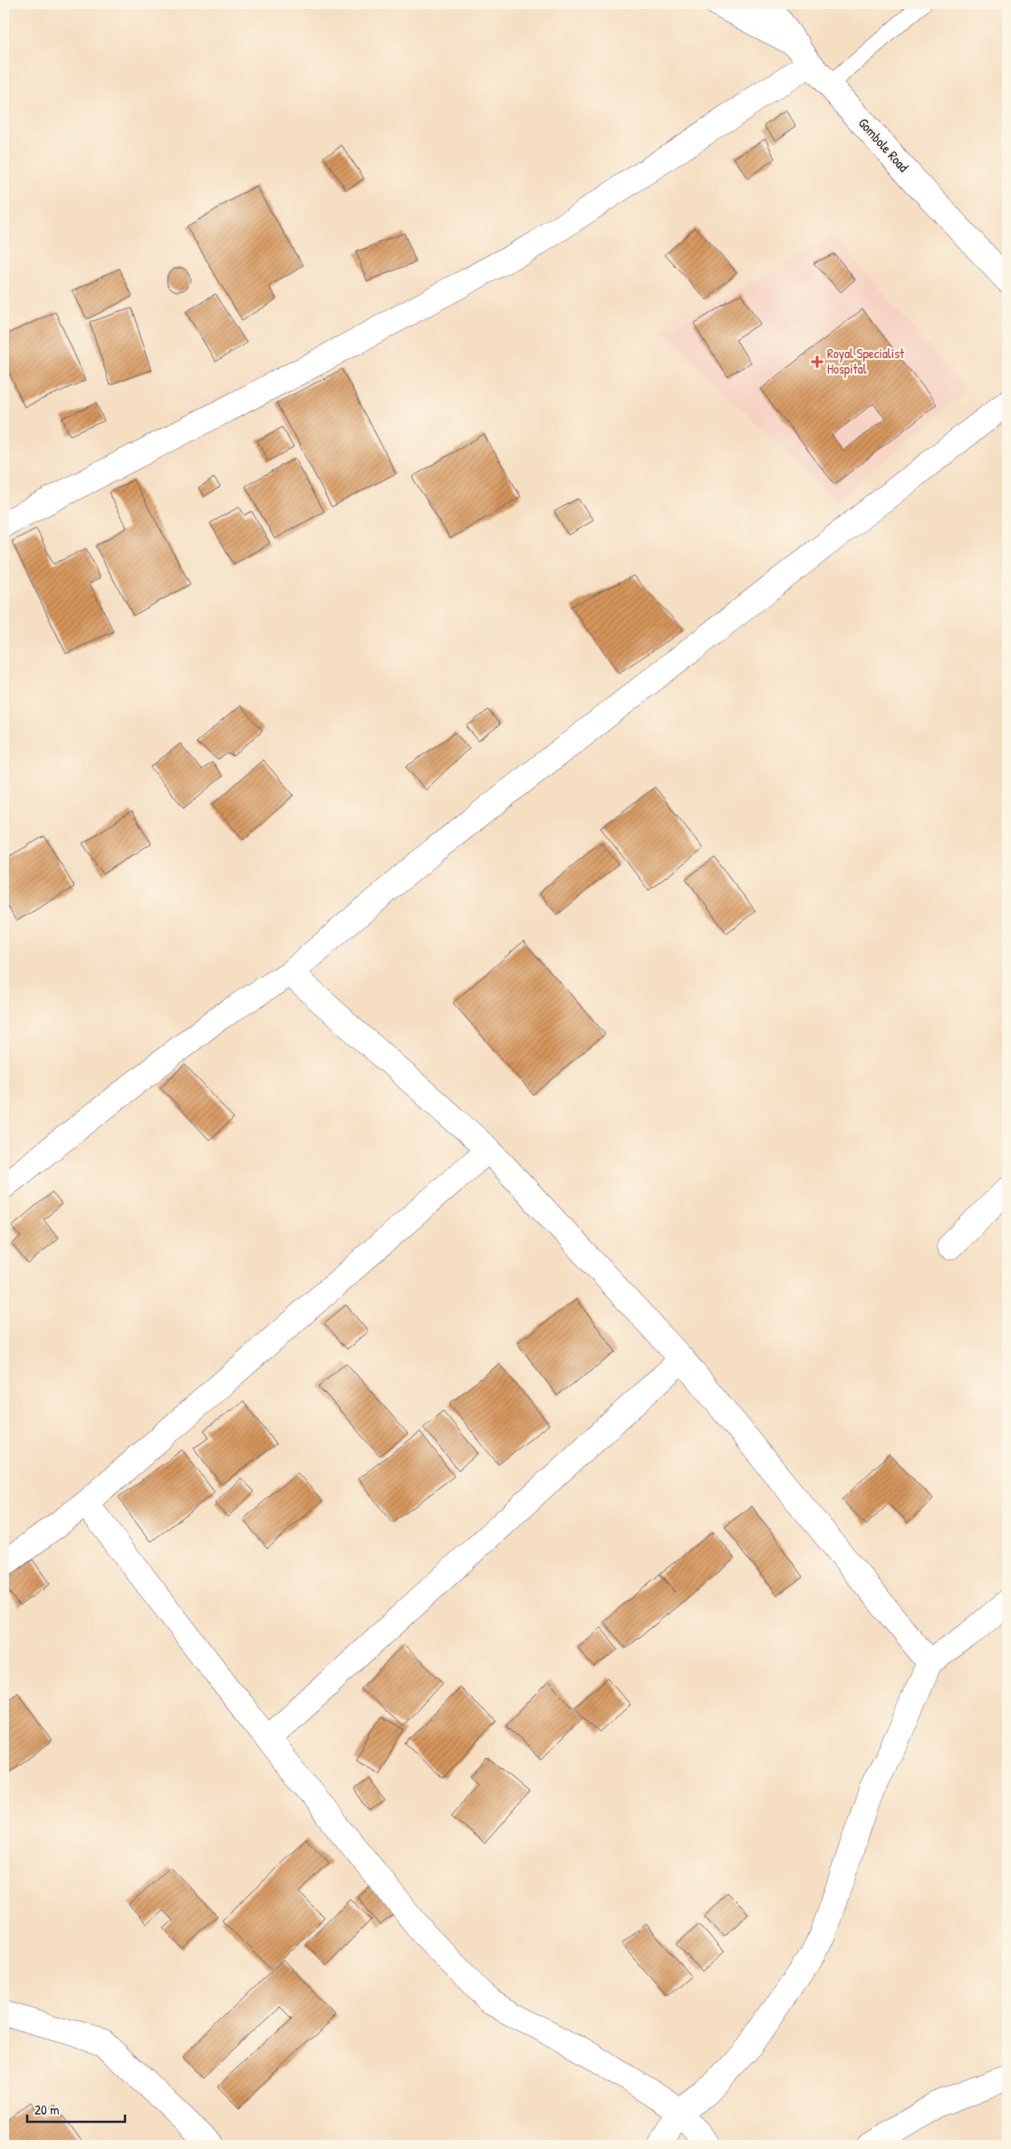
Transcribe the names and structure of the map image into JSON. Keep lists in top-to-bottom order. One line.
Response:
{"streets":{"street":["Gombole Road"]},"places":{"health":["Royal Specialist Hospital"]},"scale_bar":"20 m"}
